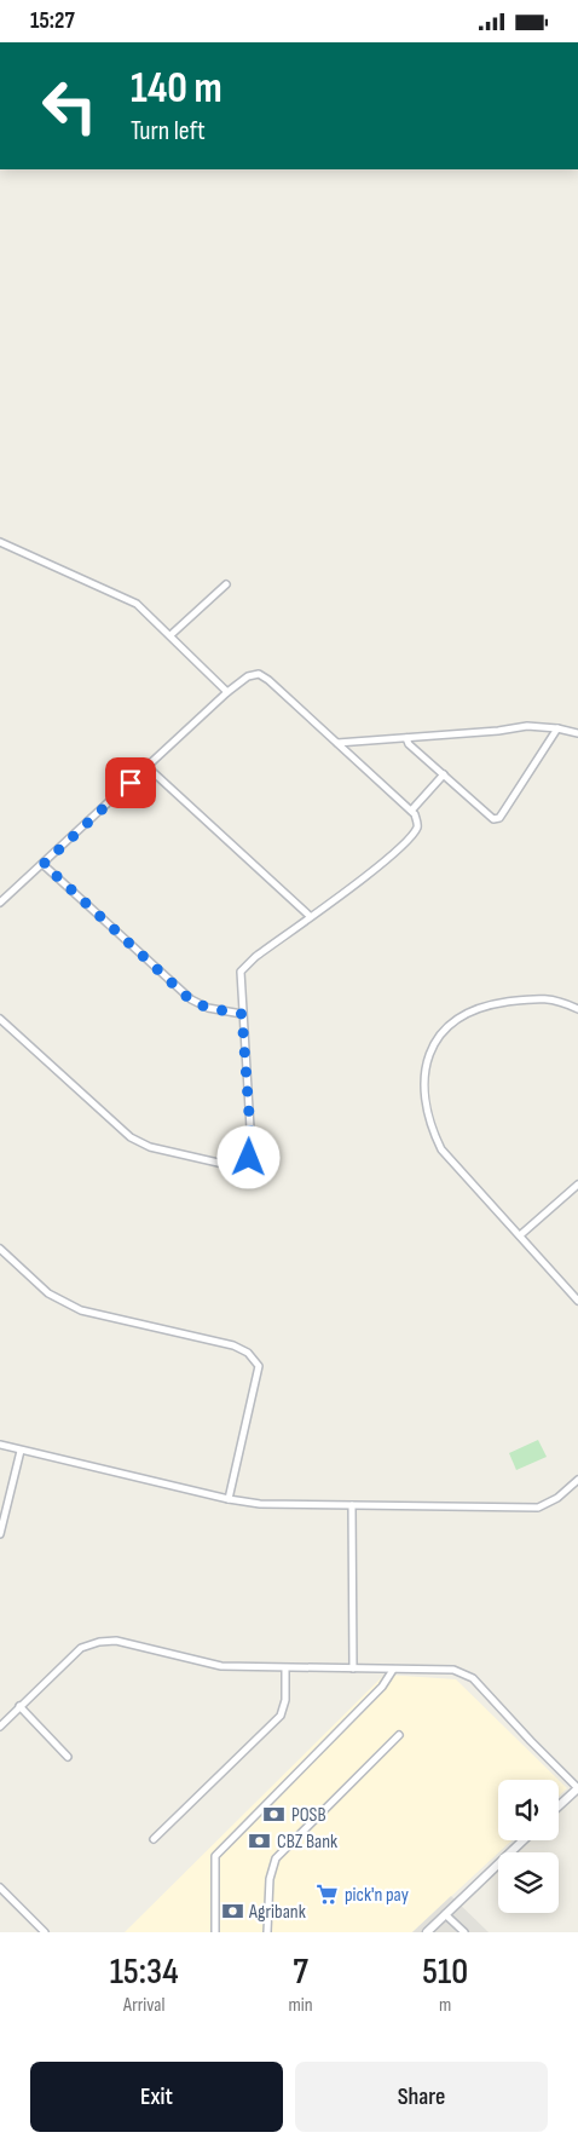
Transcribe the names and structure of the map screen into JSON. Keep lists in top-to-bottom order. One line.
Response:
{"places":{"bank":["POSB","CBZ Bank","Agribank"],"supermarket":["pick'n pay"]},"page":{"status":"15:27","turn":["140 m","Turn left"],"eta":["15:34","Arrival","7","min","510","m"],"buttons":["Exit","Share"]}}
